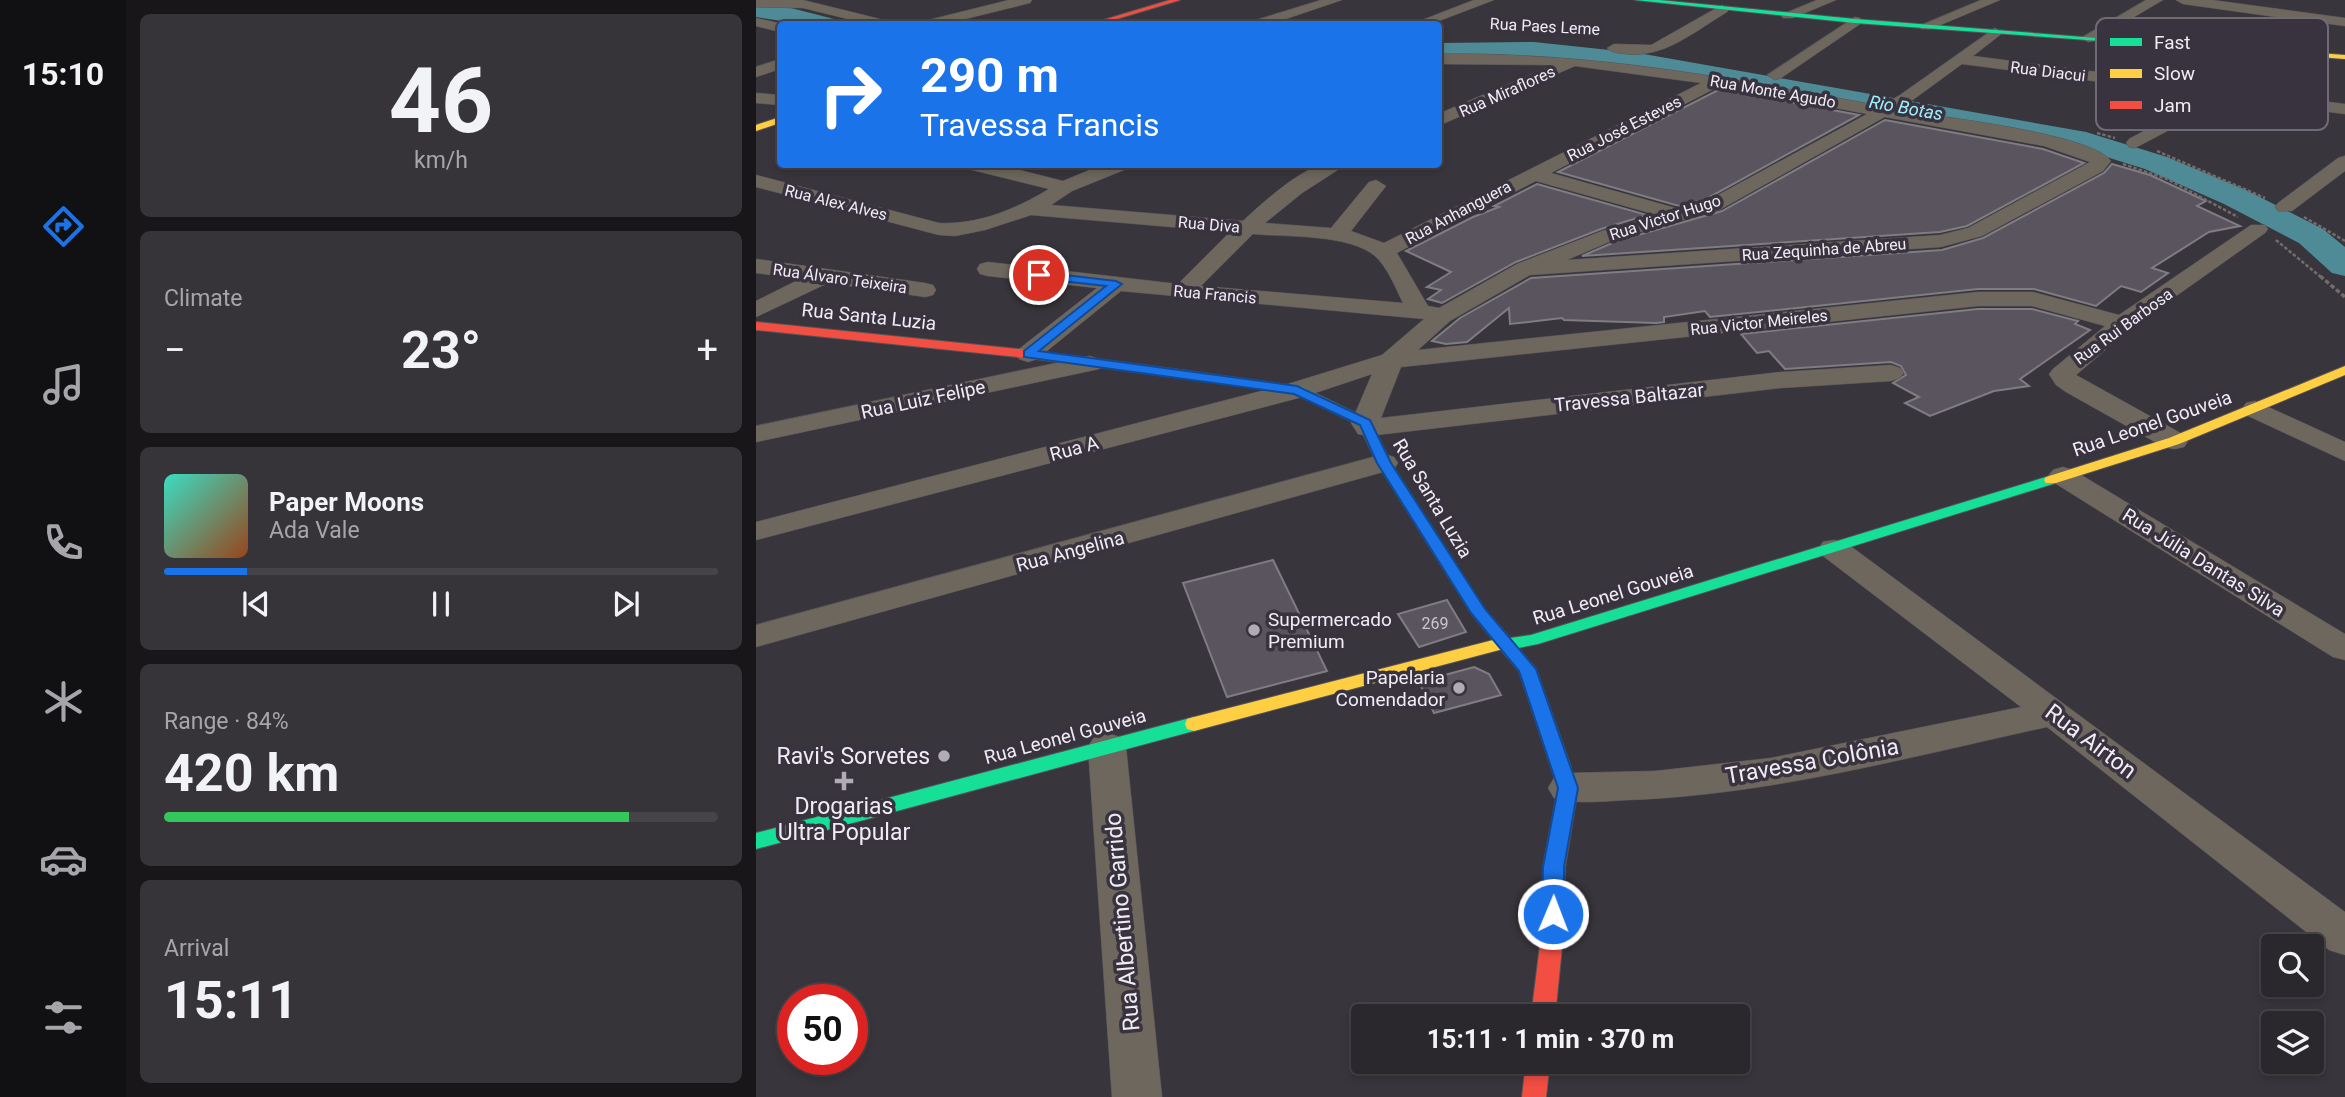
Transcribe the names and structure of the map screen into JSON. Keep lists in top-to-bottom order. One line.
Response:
{"streets":{"street":["Rua Paes Leme","Rua Diacui","Rua Miraflores","Rua Monte Agudo","Rua José Esteves","Rua Alex Alves","Rua Anhanguera","Rua Victor Hugo","Rua Diva","Rua Zequinha de Abreu","Rua Álvaro Teixeira","Rua Francis","Rua Santa Luzia","Rua Victor Meireles","Rua Rui Barbosa","Travessa Baltazar","Rua Luiz Felipe","Rua Leonel Gouveia","Rua A","Rua Angelina","Rua Júlia Dantas Silva","Rua Airton","Travessa Colônia","Rua Albertino Garrido"]},"crossings":[["Rua Diacui","Rua Victor Hugo"],["Rua Miraflores","Rua Monte Agudo"],["Rua Monte Agudo","Rua José Esteves"],["Rua Monte Agudo","Rua Victor Hugo"],["Rua Monte Agudo","Rua Zequinha de Abreu"],["Rua José Esteves","Rua Anhanguera"],["Rua Alex Alves","Rua Diva"],["Rua Anhanguera","Rua Diva"],["Rua Victor Hugo","Rua Zequinha de Abreu"],["Rua Victor Hugo","Rua Francis"],["Rua Victor Hugo","Rua Santa Luzia"],["Rua Victor Hugo","Rua Victor Meireles"],["Rua Victor Hugo","Travessa Baltazar"],["Rua Victor Hugo","Rua A"],["Rua Santa Luzia","Travessa Baltazar"],["Rua Santa Luzia","Rua Luiz Felipe"],["Rua Santa Luzia","Rua Leonel Gouveia"],["Rua Santa Luzia","Rua A"],["Rua Santa Luzia","Rua Angelina"],["Rua Santa Luzia","Travessa Colônia"],["Rua Victor Meireles","Rua Rui Barbosa"],["Rua Victor Meireles","Rua A"],["Rua Rui Barbosa","Rua Leonel Gouveia"],["Rua Leonel Gouveia","Rua Júlia Dantas Silva"],["Rua Leonel Gouveia","Rua Airton"],["Rua Leonel Gouveia","Rua Albertino Garrido"],["Rua Airton","Travessa Colônia"]],"water":["Rio Botas"],"places":{"other":["Supermercado Premium","Papelaria Comendador","Ravi's Sorvetes"],"health":["Drogarias Ultra Popular"]},"house_numbers":["269"],"legend":["Fast","Slow","Jam"],"page":{"tabs":"15:10","tile":[["46","km/h"],"Climate",["Range · 84%","420 km"],["Arrival","15:11"]],"turn":["290 m","Travessa Francis"],"heat":["−","23°","+"],"song":["Paper Moons","Ada Vale"],"limit":"50","trip":"15:11 · 1 min · 370 m"}}
